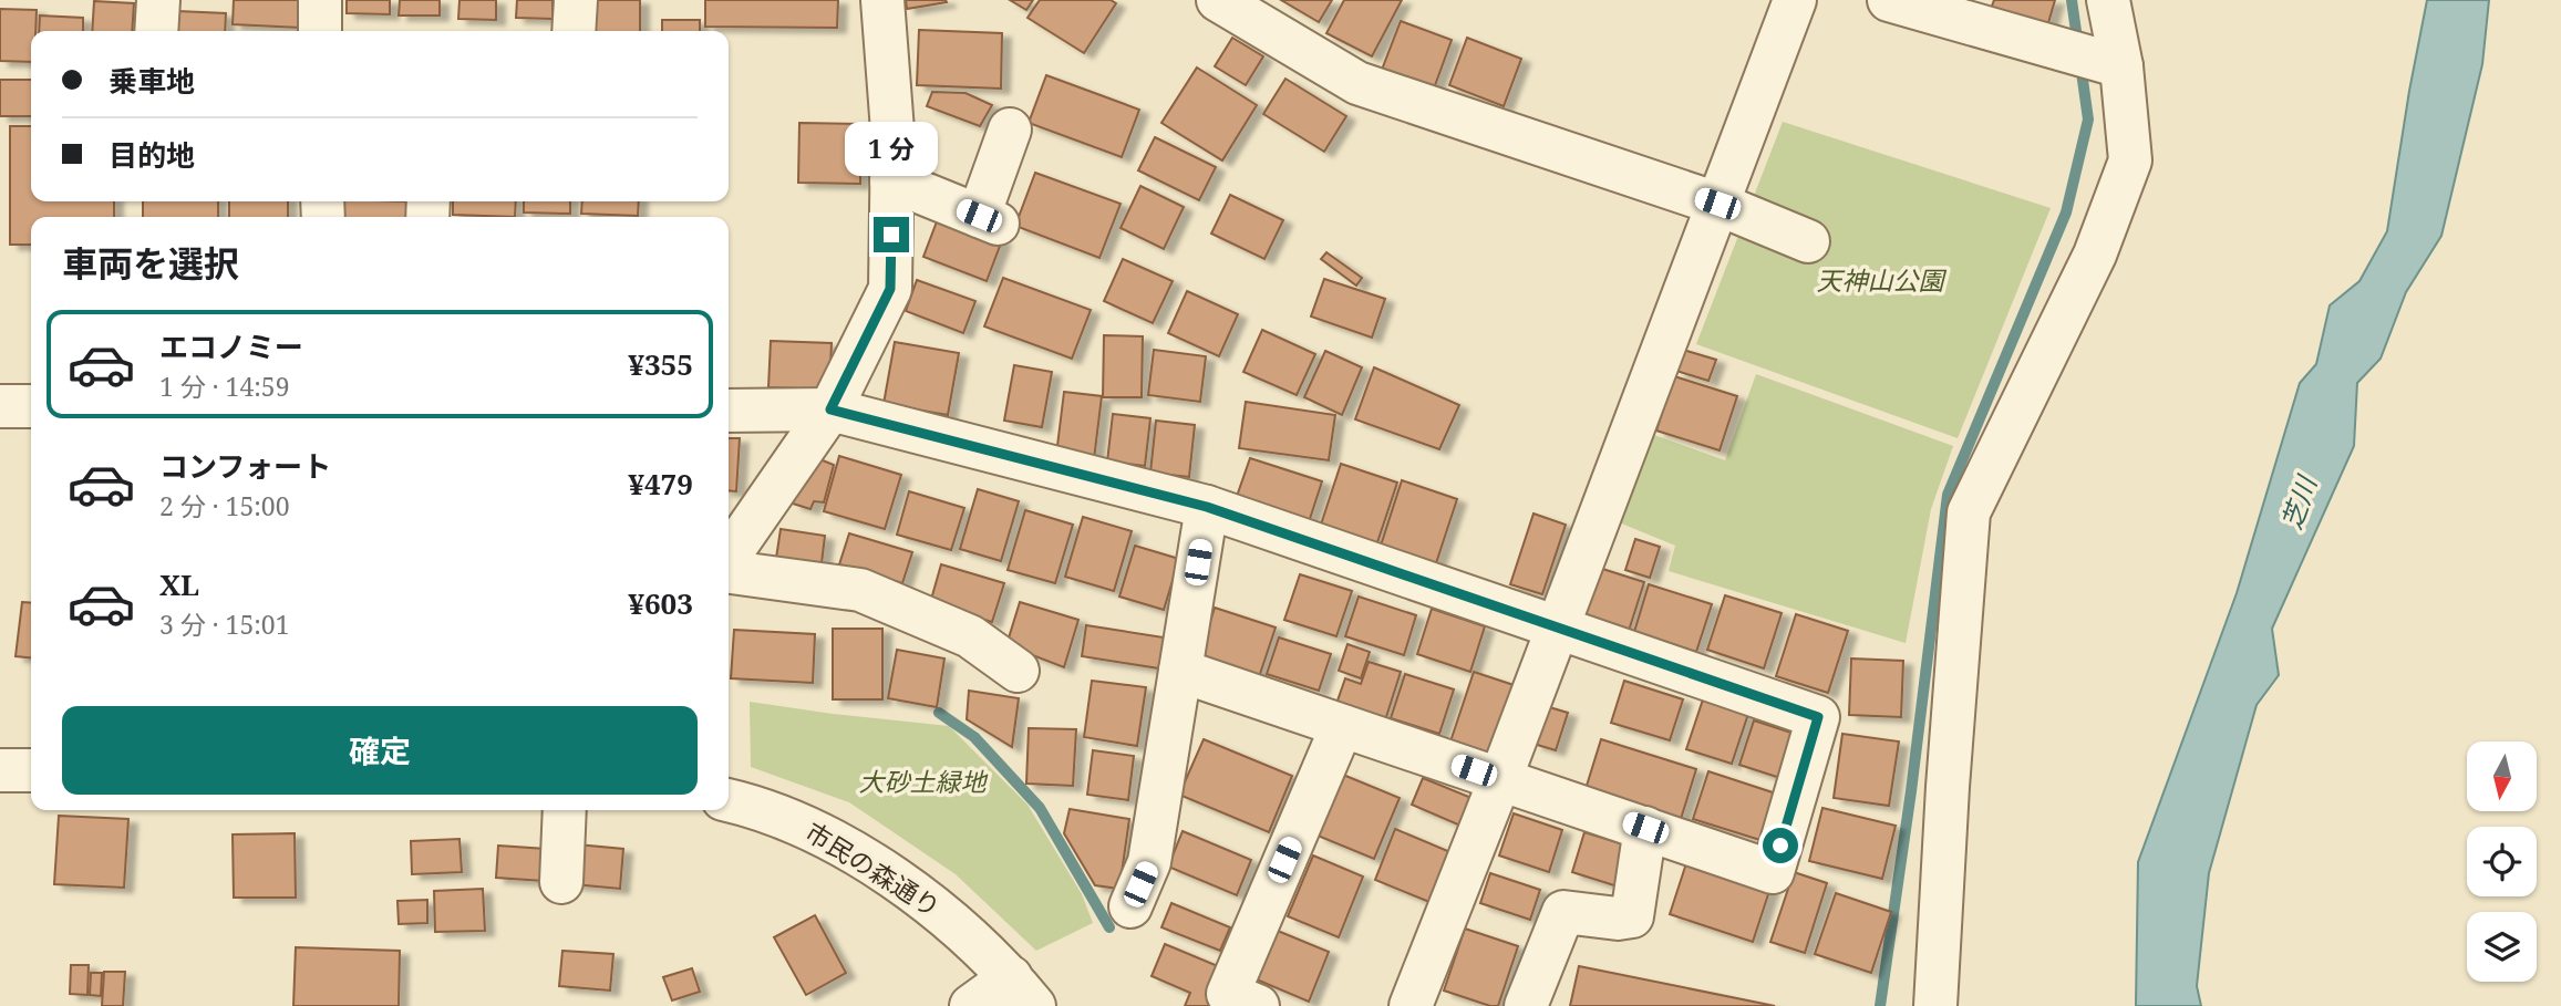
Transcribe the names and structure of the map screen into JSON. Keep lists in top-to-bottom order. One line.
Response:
{"streets":{"street":["市民の森通り"]},"water":["芝川"],"parks":["天神山公園","大砂土緑地"],"north":"bottom","page":{"banner":["乗車地","目的地"],"bubble":"1 分","heading":"車両を選択","list":[{"name":"エコノミー","note":"1 分 · 14:59","value":"¥355"},{"name":"コンフォート","note":"2 分 · 15:00","value":"¥479"},{"name":"XL","note":"3 分 · 15:01","value":"¥603"}],"buttons":"確定"}}
